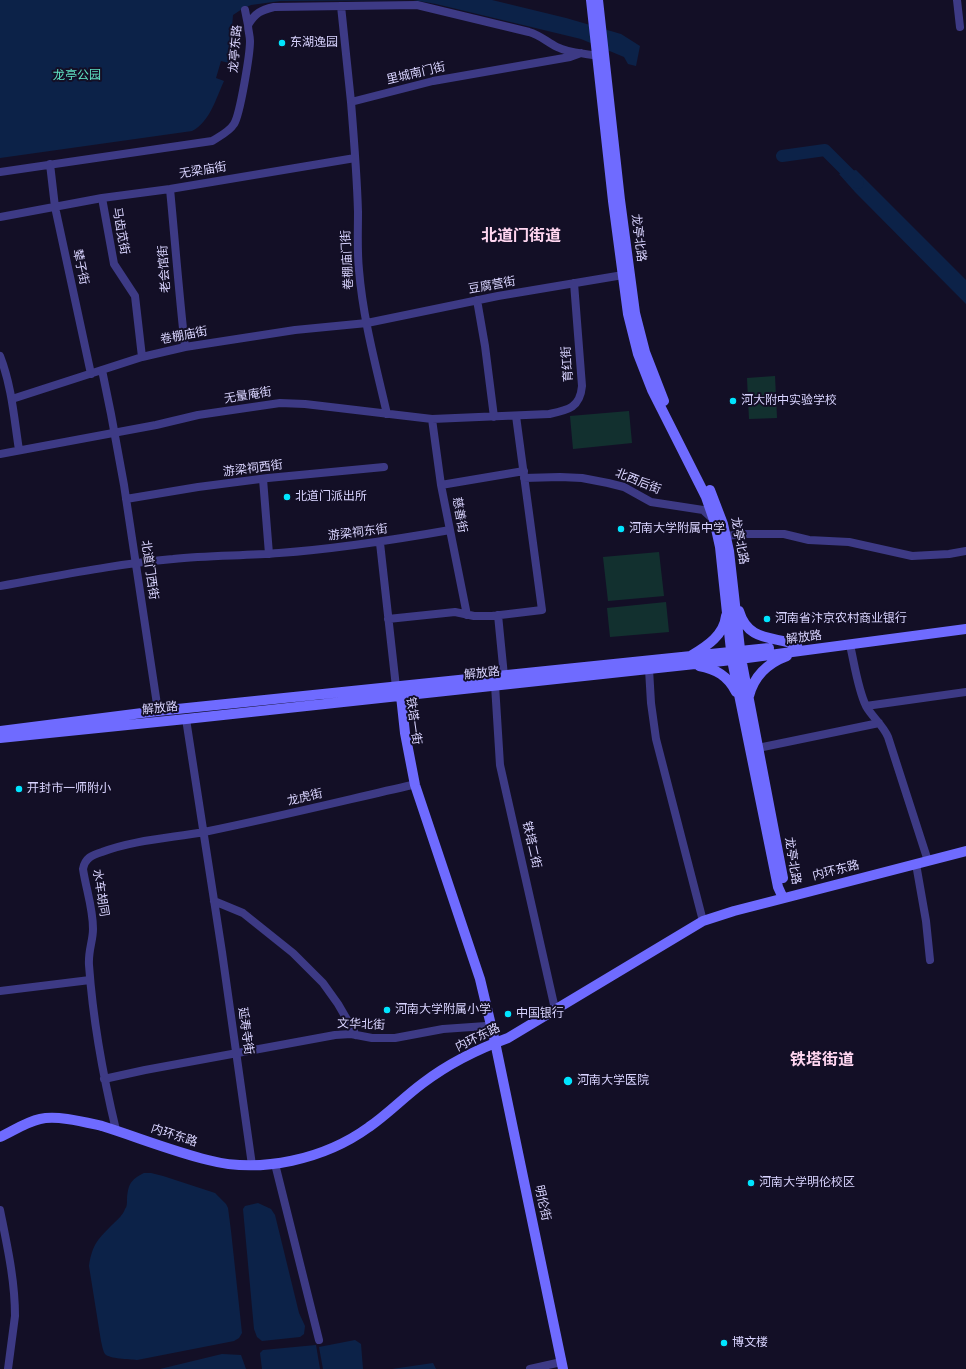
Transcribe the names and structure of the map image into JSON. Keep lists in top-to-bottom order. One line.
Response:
{"streets":{"main road":["龙亭北路","解放路","铁塔一街","内环东路","明伦街"],"street":["龙亭东路","里城南门街","无梁庙街","马齿苋街","卷棚庙门街","辇子街","老会馆街","豆腐营街","卷棚庙街","育红街","无量庵街","游梁祠西街","北西后街","慈善街","游梁祠东街","北道门西街","龙虎街","铁塔二街","水车胡同","文华北街","延寿寺街"]},"crossings":[["龙亭东路","里城南门街"],["龙亭东路","龙亭北路"],["龙亭东路","辇子街"],["里城南门街","卷棚庙门街"],["无梁庙街","马齿苋街"],["无梁庙街","卷棚庙门街"],["无梁庙街","辇子街"],["无梁庙街","老会馆街"],["马齿苋街","卷棚庙街"],["龙亭北路","豆腐营街"],["龙亭北路","北西后街"],["龙亭北路","解放路"],["龙亭北路","内环东路"],["卷棚庙门街","豆腐营街"],["卷棚庙门街","卷棚庙街"],["卷棚庙门街","育红街"],["卷棚庙门街","无量庵街"],["辇子街","卷棚庙街"],["老会馆街","卷棚庙街"],["豆腐营街","卷棚庙街"],["豆腐营街","育红街"],["卷棚庙街","北道门西街"],["育红街","无量庵街"],["育红街","慈善街"],["无量庵街","北道门西街"],["游梁祠西街","北道门西街"],["慈善街","游梁祠东街"],["游梁祠东街","北道门西街"],["北道门西街","解放路"],["解放路","铁塔一街"],["解放路","铁塔二街"],["解放路","延寿寺街"],["铁塔一街","龙虎街"],["铁塔一街","内环东路"],["铁塔一街","文华北街"],["铁塔一街","明伦街"],["龙虎街","水车胡同"],["龙虎街","延寿寺街"],["铁塔二街","内环东路"],["内环东路","延寿寺街"],["内环东路","明伦街"],["水车胡同","延寿寺街"],["文华北街","延寿寺街"]],"districts":["北道门街道","铁塔街道"],"parks":["龙亭公园"],"places":["东湖逸园","河大附中实验学校","北道门派出所","河南大学附属中学","河南省汴京农村商业银行","开封市一师附小","河南大学附属小学","中国银行","河南大学医院","河南大学明伦校区","博文楼"]}
